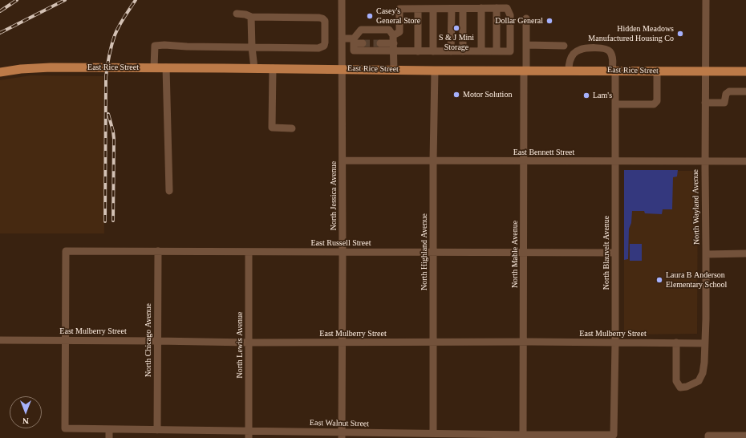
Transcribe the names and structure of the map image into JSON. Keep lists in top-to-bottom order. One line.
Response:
{"streets":{"main road":["East Rice Street"],"street":["East Bennett Street","North Jessica Avenue","North Wayland Avenue","East Russell Street","North Highland Avenue","North Blauvelt Avenue","North Mable Avenue","East Mulberry Street","North Chicago Avenue","North Lewis Avenue","East Walnut Street"]},"crossings":[["East Rice Street","North Jessica Avenue"],["East Rice Street","North Wayland Avenue"],["East Rice Street","North Highland Avenue"],["East Rice Street","North Blauvelt Avenue"],["East Rice Street","North Mable Avenue"],["East Bennett Street","North Jessica Avenue"],["East Bennett Street","North Wayland Avenue"],["East Bennett Street","North Highland Avenue"],["East Bennett Street","North Blauvelt Avenue"],["East Bennett Street","North Mable Avenue"],["North Jessica Avenue","East Russell Street"],["North Jessica Avenue","East Mulberry Street"],["North Jessica Avenue","East Walnut Street"],["North Wayland Avenue","East Mulberry Street"],["East Russell Street","North Highland Avenue"],["East Russell Street","North Blauvelt Avenue"],["East Russell Street","North Mable Avenue"],["East Russell Street","East Mulberry Street"],["East Russell Street","North Chicago Avenue"],["East Russell Street","North Lewis Avenue"],["East Russell Street","East Walnut Street"],["North Highland Avenue","East Mulberry Street"],["North Highland Avenue","East Walnut Street"],["North Blauvelt Avenue","East Mulberry Street"],["North Blauvelt Avenue","East Walnut Street"],["North Mable Avenue","East Mulberry Street"],["North Mable Avenue","East Walnut Street"],["East Mulberry Street","North Chicago Avenue"],["East Mulberry Street","North Lewis Avenue"],["East Mulberry Street","East Walnut Street"],["North Chicago Avenue","East Walnut Street"],["North Lewis Avenue","East Walnut Street"]],"places":["Casey's General Store","Dollar General","S & J Mini Storage","Hidden Meadows Manufactured Housing Co","Motor Solution","Lam's","Laura B Anderson Elementary School"],"north":"bottom"}
